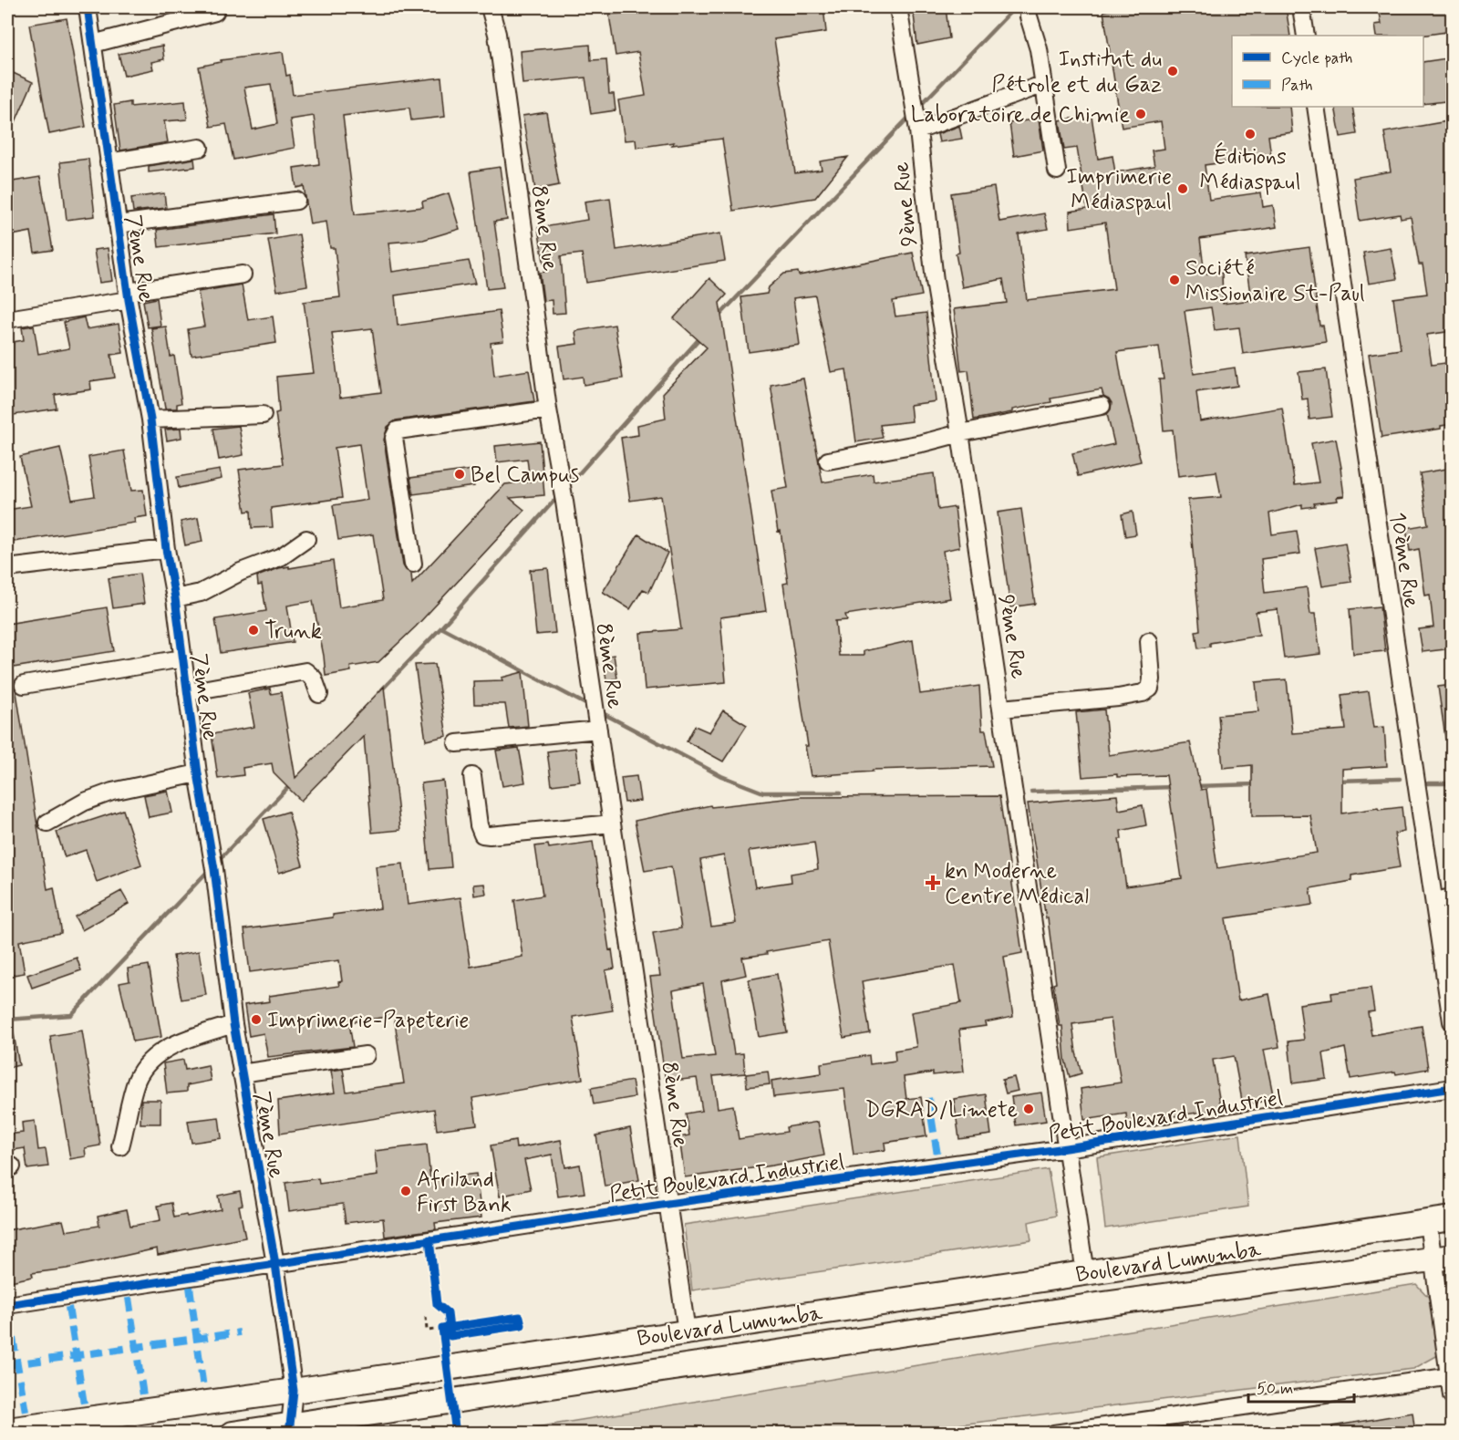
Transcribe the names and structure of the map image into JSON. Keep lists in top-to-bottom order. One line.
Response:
{"streets":{"highway":["Boulevard Lumumba"],"street":["9ème Rue","8ème Rue","7ème Rue","10ème Rue","Petit Boulevard Industriel"]},"crossings":[["9ème Rue","Petit Boulevard Industriel"],["9ème Rue","Boulevard Lumumba"],["8ème Rue","Petit Boulevard Industriel"],["8ème Rue","Boulevard Lumumba"],["7ème Rue","Petit Boulevard Industriel"],["7ème Rue","Boulevard Lumumba"]],"places":{"other":["Institut du Pétrole et du Gaz","Laboratoire de Chimie","Éditions Médiaspaul","Imprimerie Médiaspaul","Société Missionaire St-Paul","Bel Campus","Trunk","Imprimerie-Papeterie","DGRAD/Limete","Afriland First Bank"],"health":["kn Moderne Centre Médical"]},"legend":["Cycle path","Path"],"scale_bar":"50 m"}
